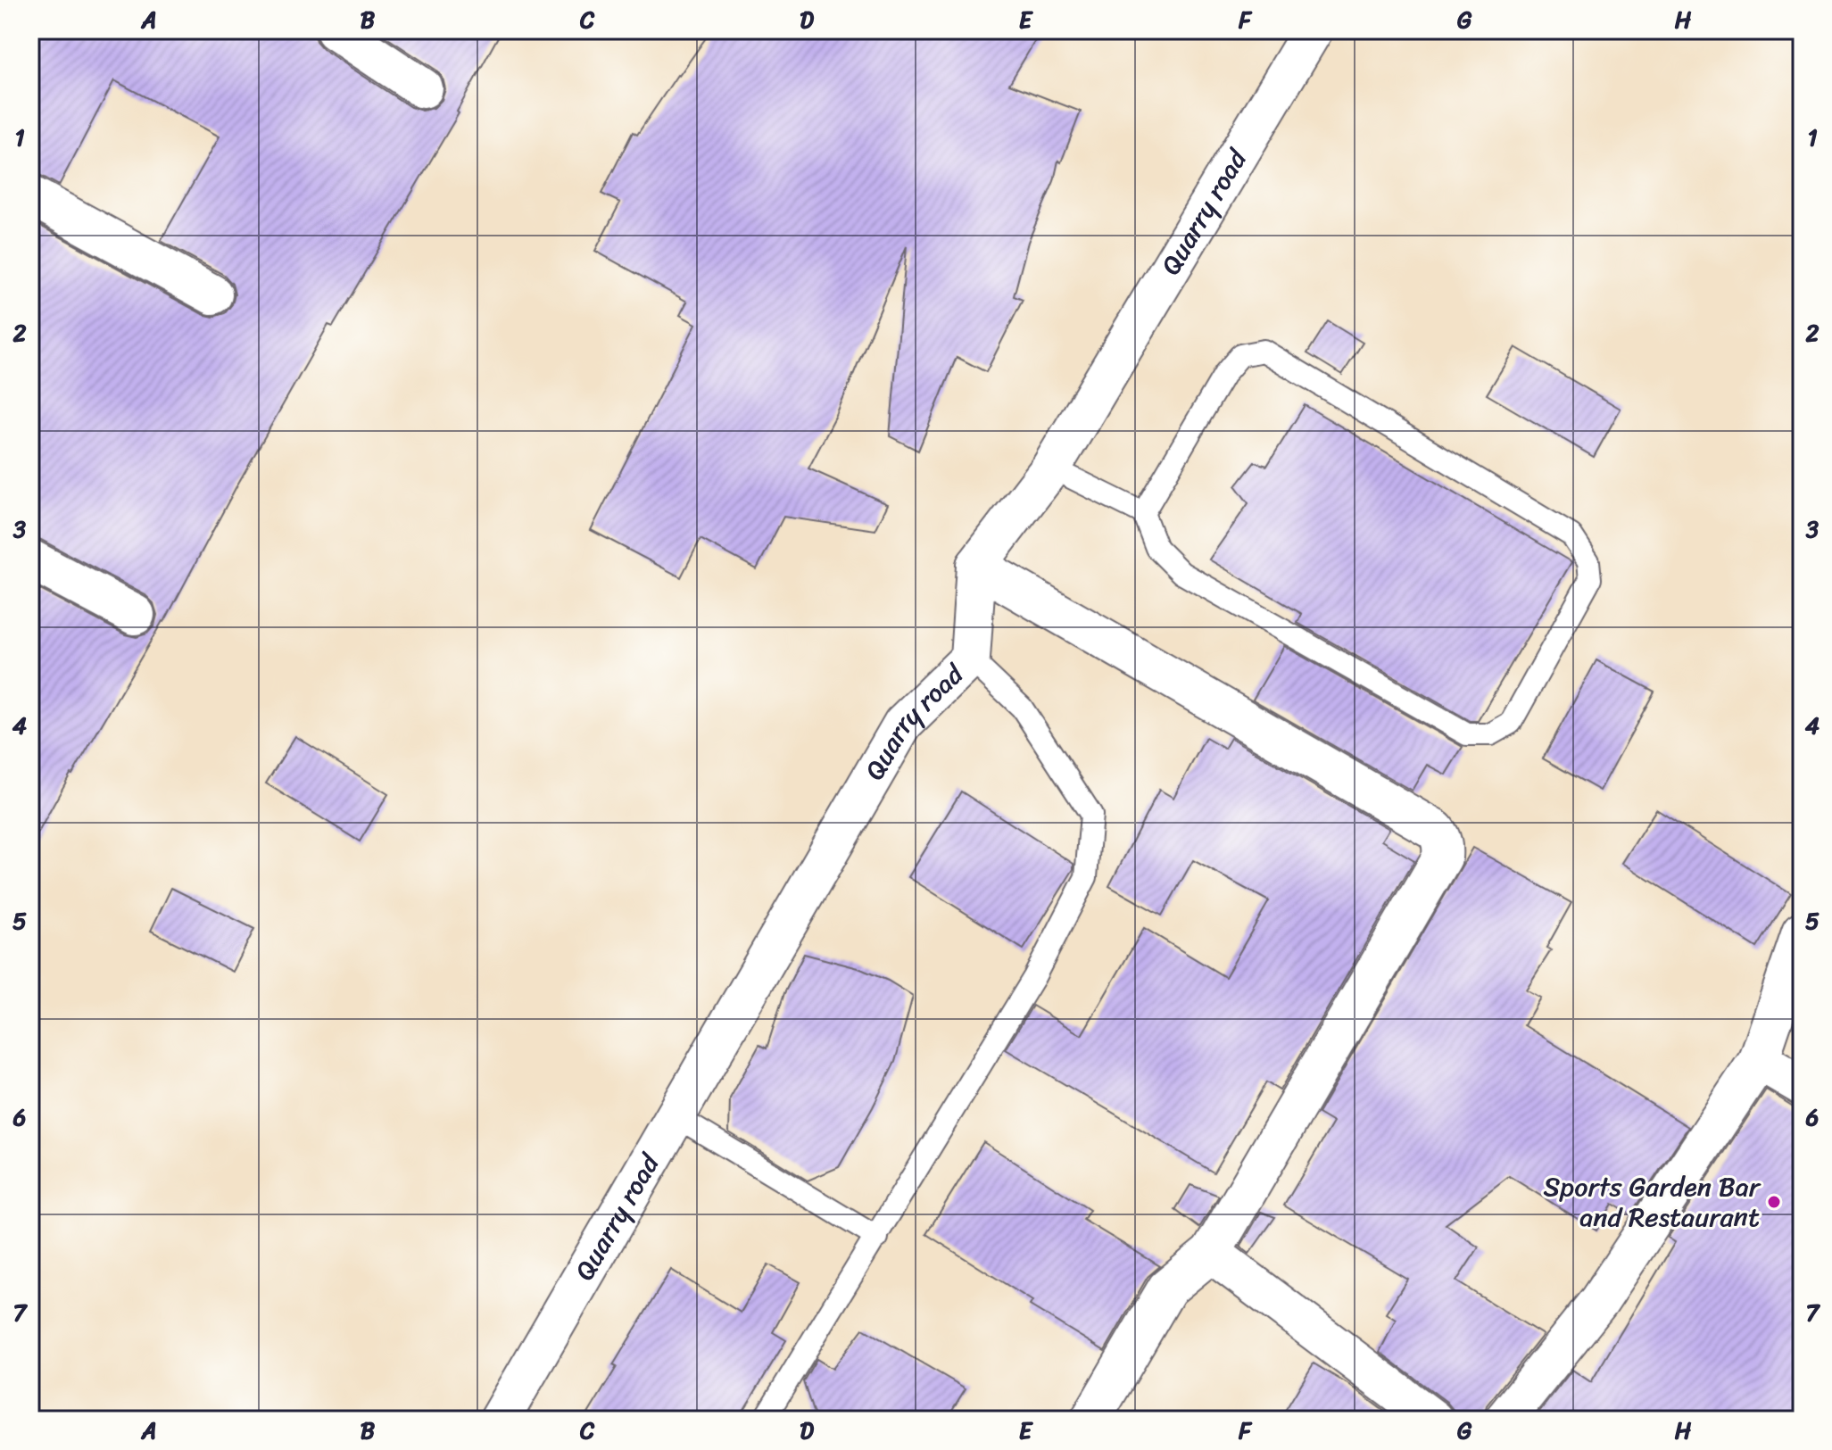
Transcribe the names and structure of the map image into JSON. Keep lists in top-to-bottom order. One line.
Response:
{"streets":{"street":["Quarry road"]},"places":["Sports Garden Bar and Restaurant"],"grid":{"columns":["A","B","C","D","E","F","G","H"],"rows":["1","2","3","4","5","6","7"]}}
